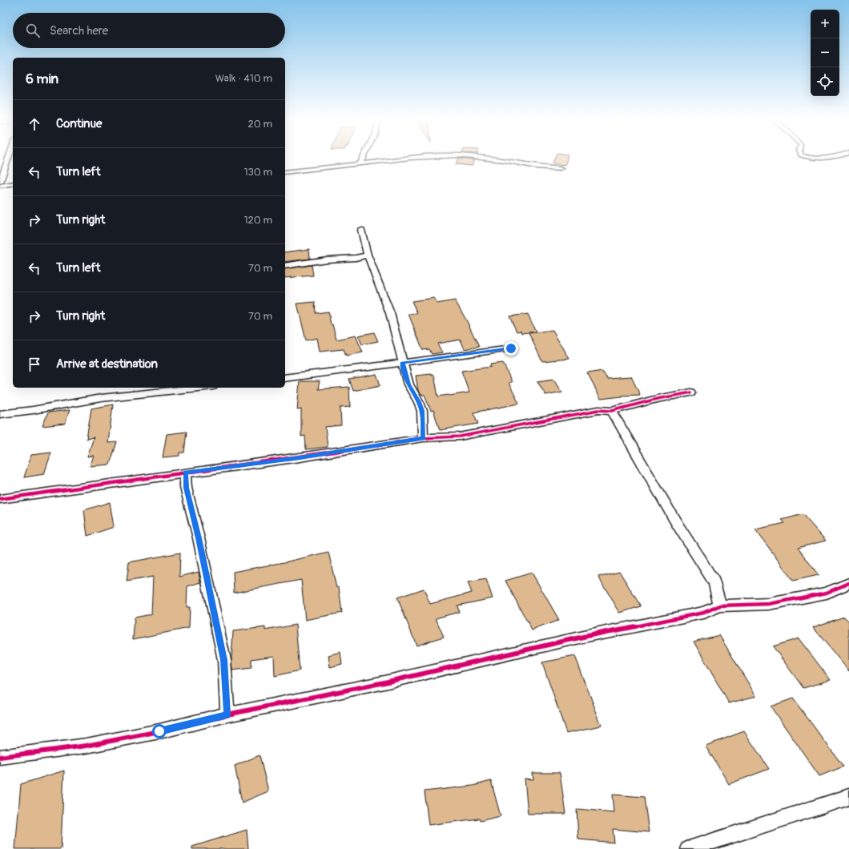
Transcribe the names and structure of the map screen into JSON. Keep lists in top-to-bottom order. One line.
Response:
{"page":{"map_buttons":["+","−"],"search":"Search here","heading":["6 min","Walk · 410 m"],"list":[["Continue","20 m"],["Turn left","130 m"],["Turn right","120 m"],["Turn left","70 m"],["Turn right","70 m"],"Arrive at destination"]}}
